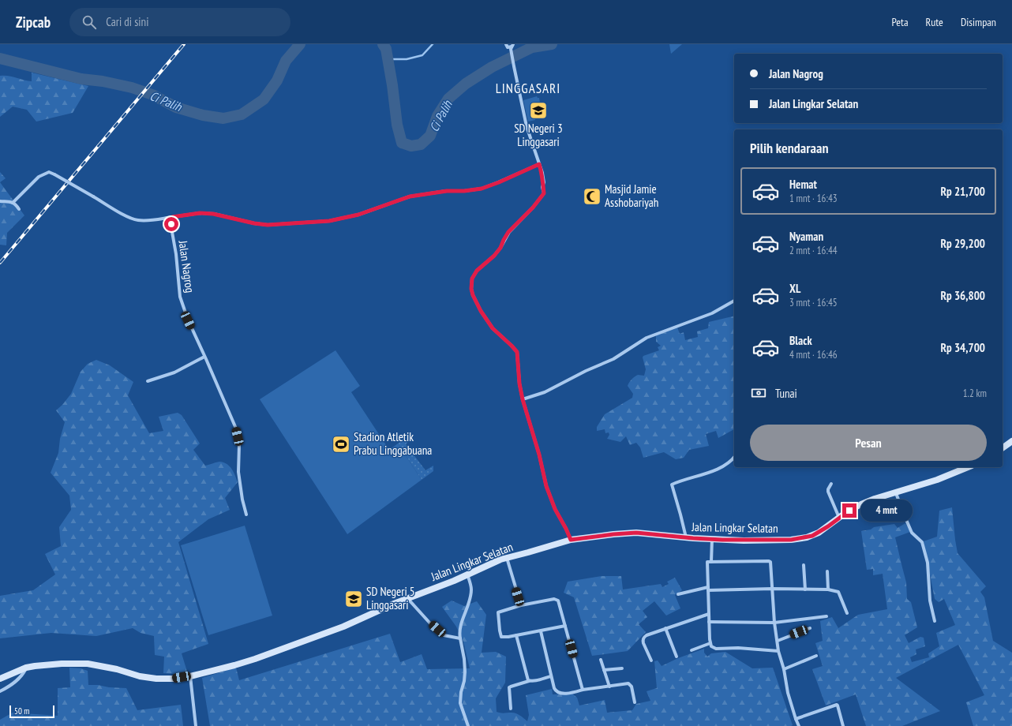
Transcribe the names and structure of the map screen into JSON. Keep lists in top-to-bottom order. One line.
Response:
{"streets":{"street":["Jalan Nagrog","Jalan Lingkar Selatan"]},"districts":["LINGGASARI"],"water":["Ci Palih"],"places":{"school or university":["SD Negeri 3 Linggasari","SD Negeri 5 Linggasari"],"mosque":["Masjid Jamie Asshobariyah"],"sports":["Stadion Atletik Prabu Linggabuana"]},"scale_bar":"50 m","page":{"header":"Zipcab","search":"Cari di sini","nav":["Peta","Rute","Disimpan"],"banner":["Jalan Nagrog","Jalan Lingkar Selatan"],"heading":"Pilih kendaraan","list":[{"name":"Hemat","note":"1 mnt · 16:43","value":"Rp 21,700"},{"name":"Nyaman","note":"2 mnt · 16:44","value":"Rp 29,200"},{"name":"XL","note":"3 mnt · 16:45","value":"Rp 36,800"},{"name":"Black","note":"4 mnt · 16:46","value":"Rp 34,700"}],"pay":["Tunai","1.2 km"],"buttons":"Pesan","bubble":"4 mnt","scale":"50 m"}}
